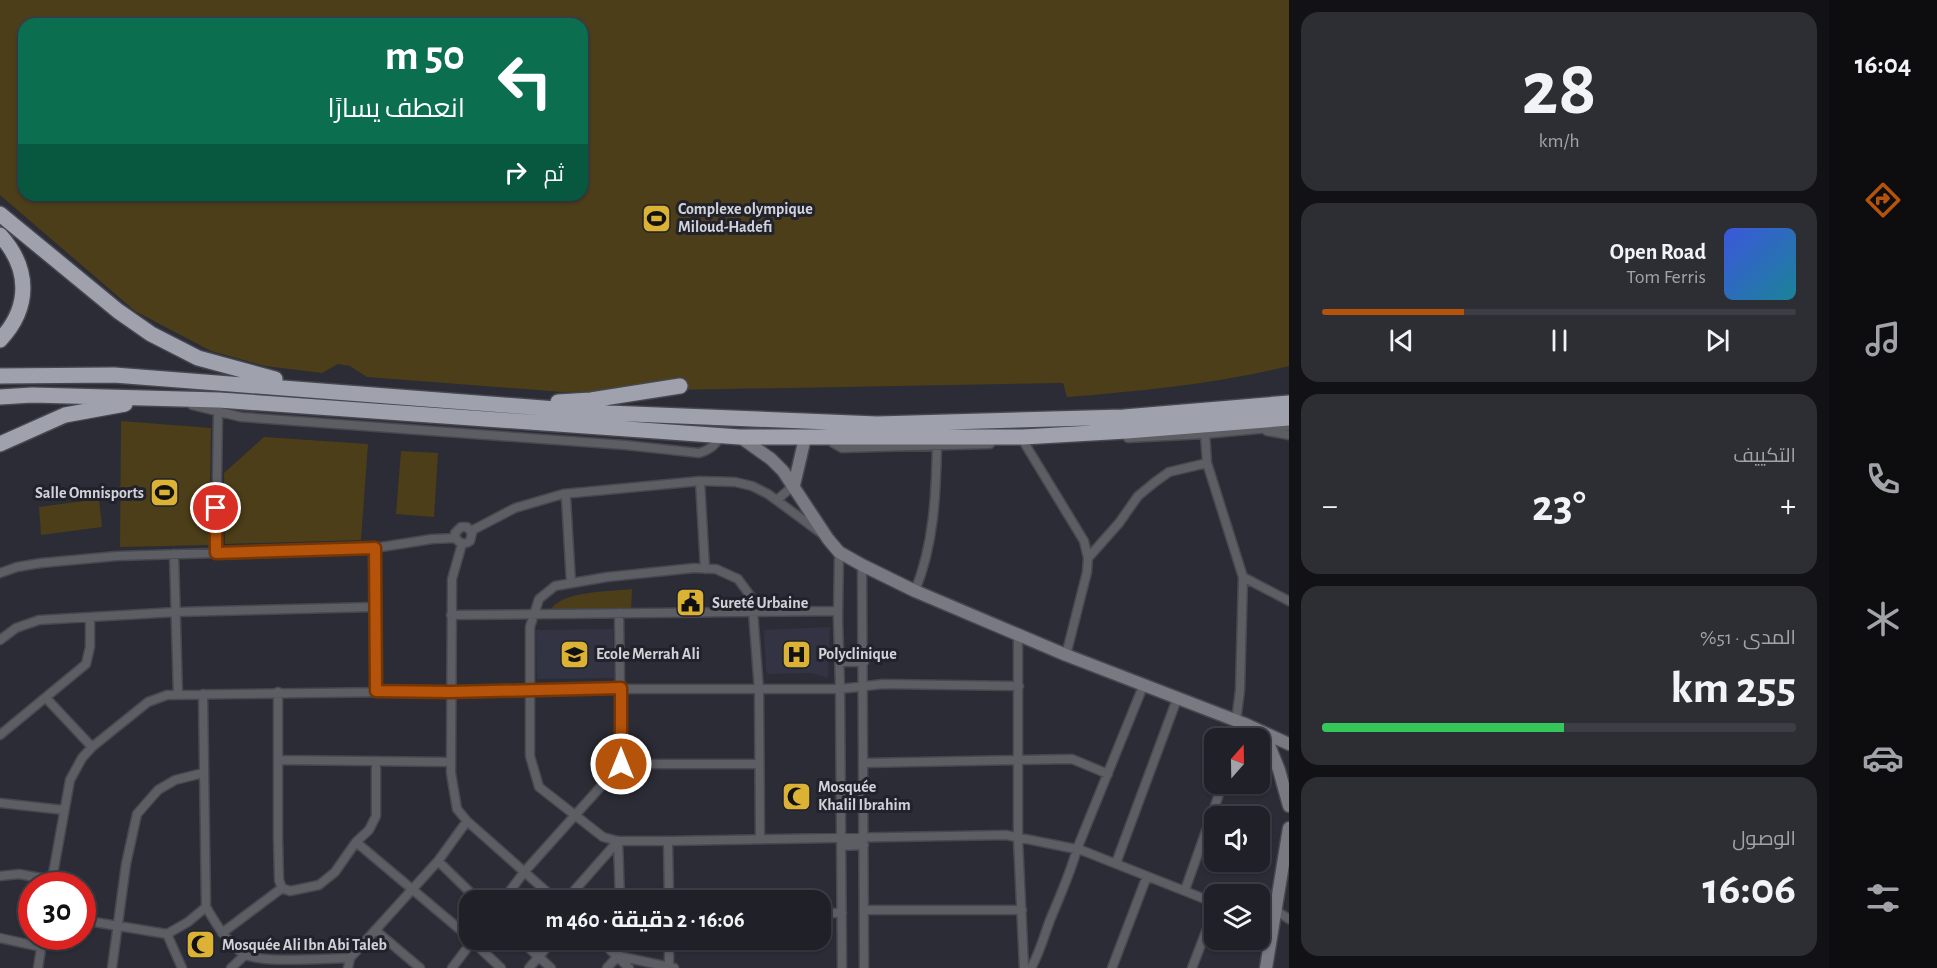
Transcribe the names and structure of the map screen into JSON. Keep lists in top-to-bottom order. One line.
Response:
{"places":{"sports":["Complexe olympique Miloud-Hadefi","Salle Omnisports"],"public building":["Sureté Urbaine"],"school or university":["Ecole Merrah Ali"],"hospital":["Polyclinique"],"mosque":["Mosquée Khalil Ibrahim","Mosquée Ali Ibn Abi Taleb"]},"north":"top","page":{"tabs":"16:04","tile":[["28","km/h"],"التكييف",["المدى · 51%","255 km"],["الوصول","16:06"]],"turn":["50 m","انعطف يسارًا"],"then":"ثم","song":["Open Road","Tom Ferris"],"heat":["−","23°","+"],"limit":"30","trip":"16:06 · 2 دقيقة · 460 m"}}
